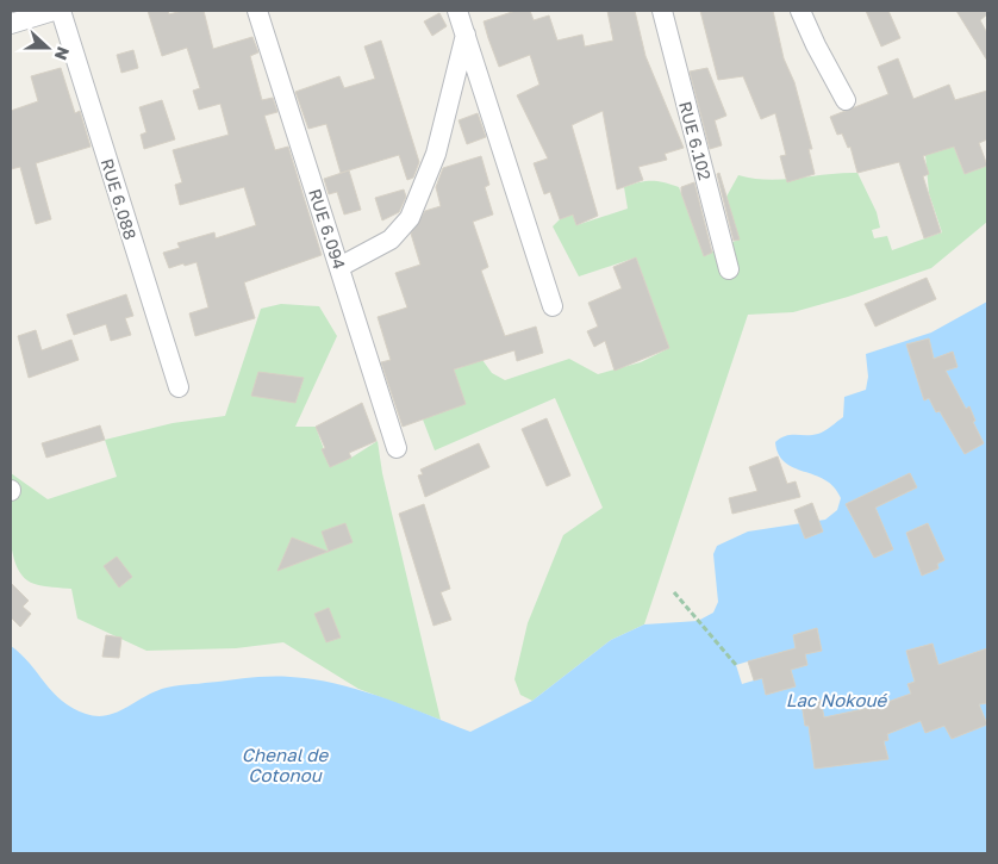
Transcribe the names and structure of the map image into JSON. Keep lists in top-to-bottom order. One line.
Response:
{"streets":{"street":["RUE 6.102","RUE 6.088","RUE 6.094"]},"water":["Lac Nokoué","Chenal de Cotonou"],"north":"right"}
